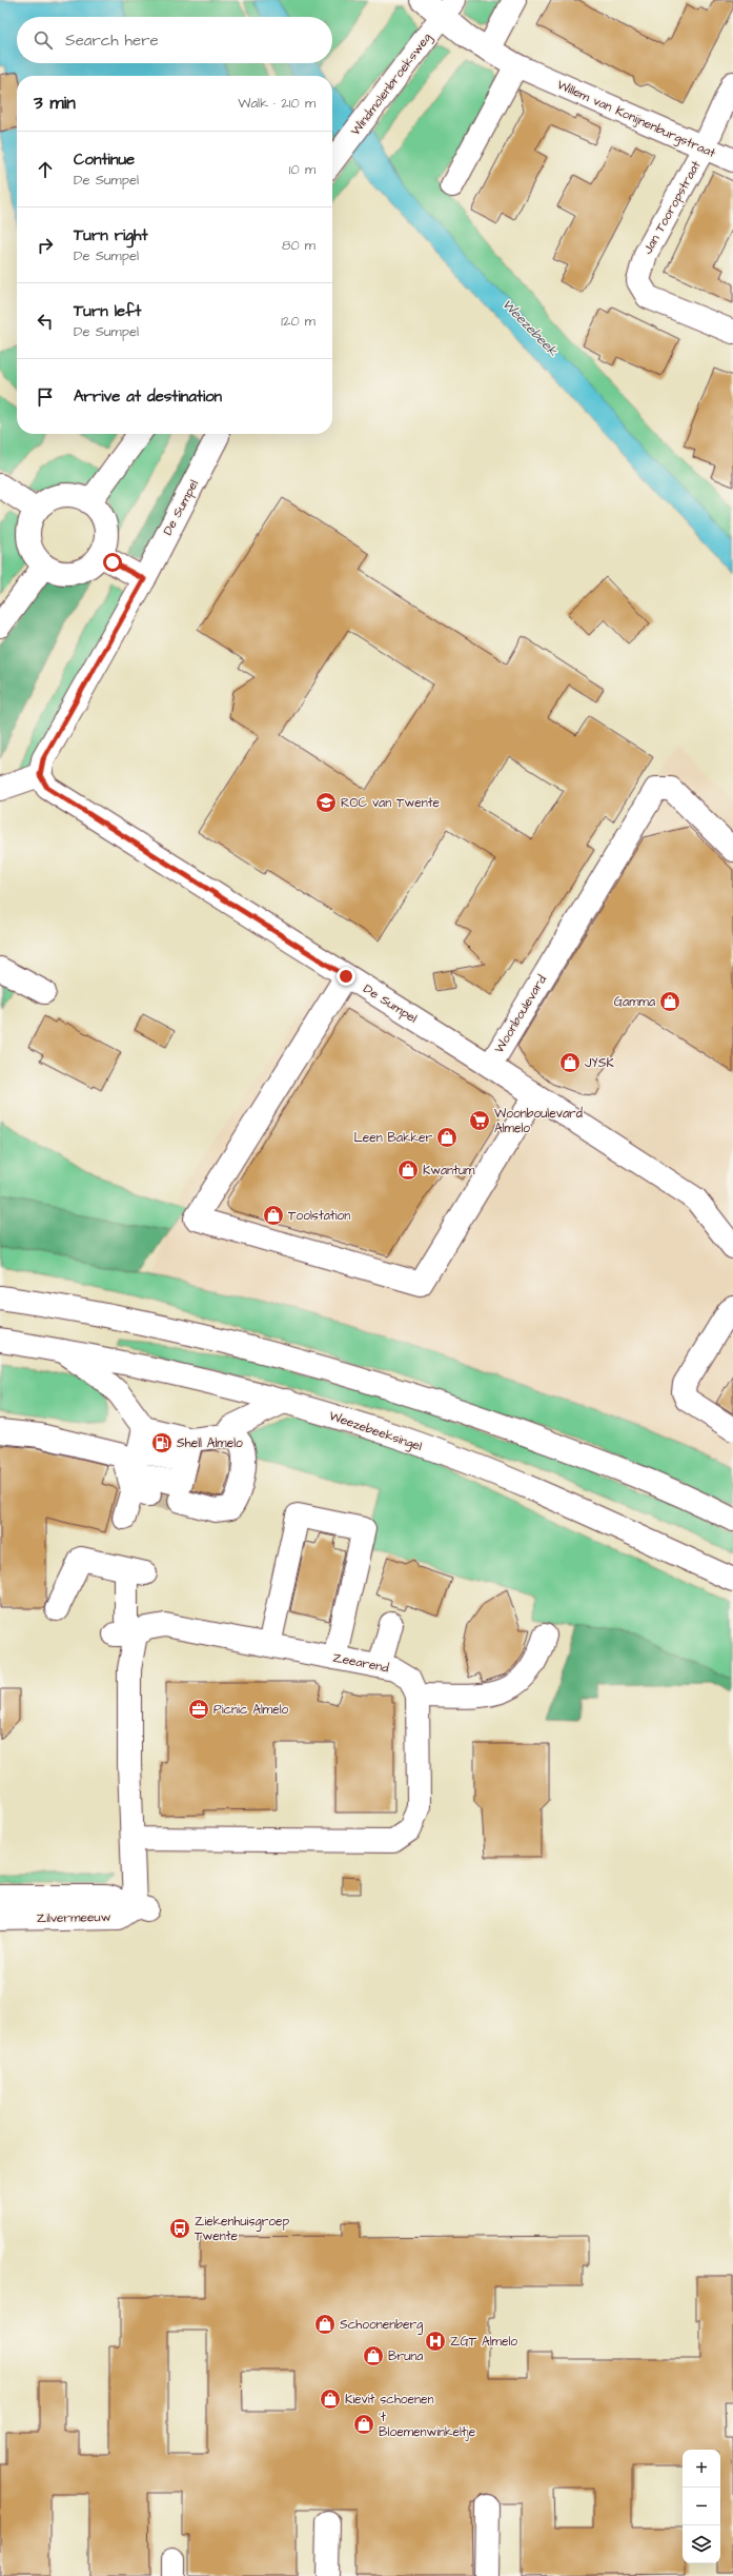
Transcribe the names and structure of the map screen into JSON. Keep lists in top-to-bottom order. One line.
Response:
{"streets":{"street":["Windmolenbroeksweg","Willem van Konijnenburgstraat","Jan Tooropstraat","De Sumpel","Woonboulevard","Weezebeeksingel","Zeearend","Zilvermeeuw"]},"crossings":[["Windmolenbroeksweg","Willem van Konijnenburgstraat"],["Willem van Konijnenburgstraat","Jan Tooropstraat"],["De Sumpel","Woonboulevard"]],"water":["Weezebeek"],"places":{"school or university":["ROC van Twente"],"shop":["Gamma","JYSK","Leen Bakker","Kwantum","Toolstation","Schoonenberg","Bruna","Kievit schoenen","'t Bloemenwinkeltje"],"supermarket":["Woonboulevard Almelo"],"fuel station":["Shell Almelo"],"office":["Picnic Almelo"],"bus stop":["Ziekenhuisgroep Twente"],"hospital":["ZGT Almelo"]},"page":{"search":"Search here","heading":["3 min","Walk · 210 m"],"list":[["Continue","De Sumpel","10 m"],["Turn right","De Sumpel","80 m"],["Turn left","De Sumpel","120 m"],"Arrive at destination"],"map_buttons":["+","−"]}}
